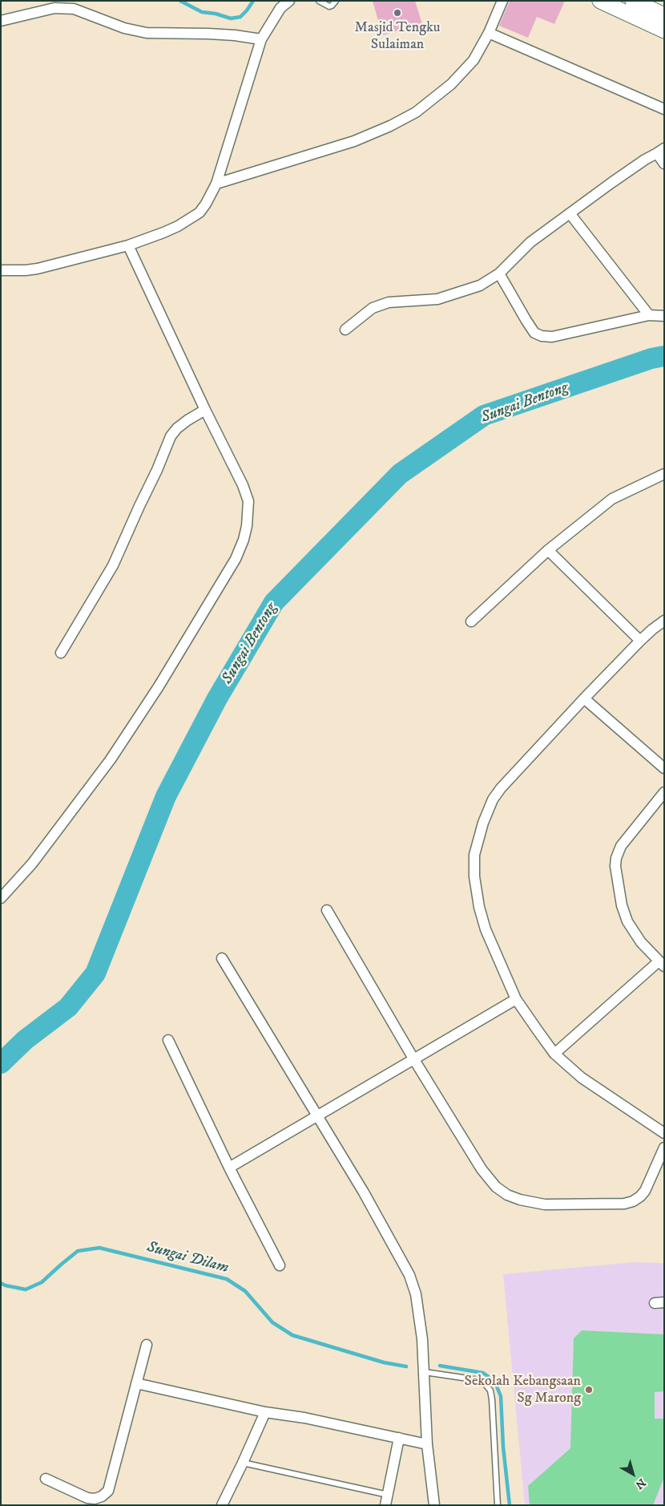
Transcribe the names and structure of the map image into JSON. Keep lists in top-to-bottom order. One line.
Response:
{"water":["Sungai Bentong","Sungai Dilam"],"places":["Masjid Tengku Sulaiman","Sekolah Kebangsaan Sg Marong"],"north":"bottom right"}
